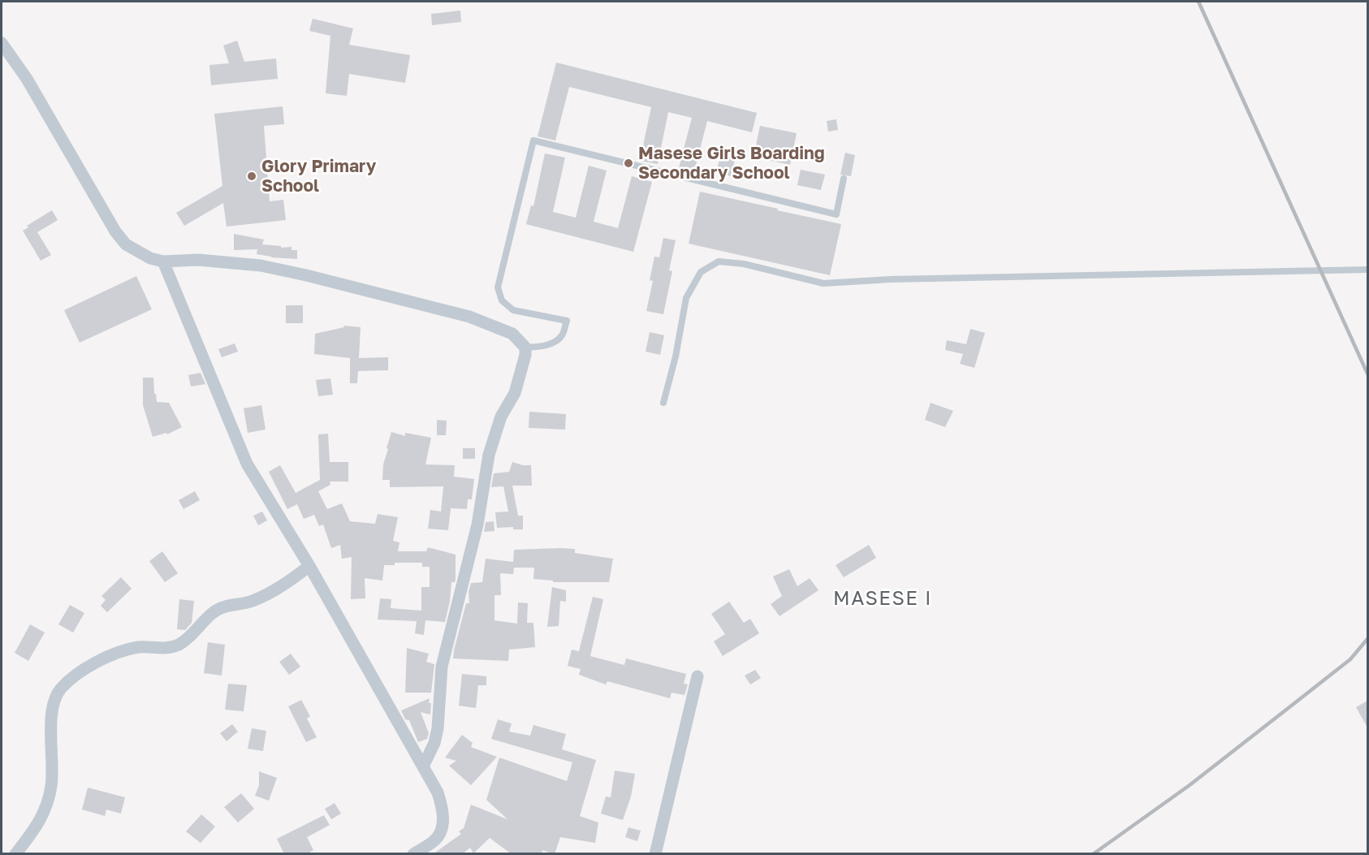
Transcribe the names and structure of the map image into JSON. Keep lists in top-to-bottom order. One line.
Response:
{"districts":["MASESE I"],"places":["Masese Girls Boarding Secondary School","Glory Primary School"]}
